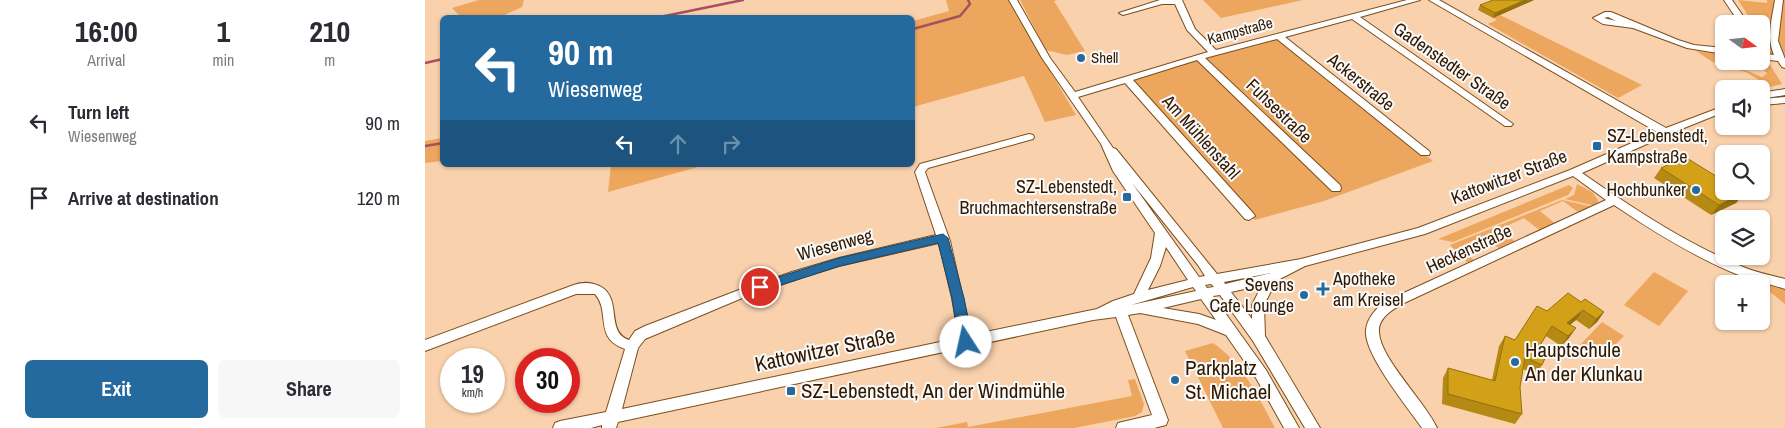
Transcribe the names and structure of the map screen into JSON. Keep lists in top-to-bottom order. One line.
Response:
{"streets":{"street":["Kampstraße","Gadenstedter Straße","Ackerstraße","Fuhsestraße","Am Mühlenstahl","Kattowitzer Straße","Wiesenweg","Heckenstraße"]},"crossings":[["Kampstraße","Gadenstedter Straße"],["Kampstraße","Ackerstraße"],["Kampstraße","Fuhsestraße"],["Kampstraße","Am Mühlenstahl"]],"places":{"other":["Shell","Hochbunker","Sevens Cafe Lounge","Hauptschule An der Klunkau","Parkplatz St. Michael"],"transit":["SZ-Lebenstedt, Kampstraße","SZ-Lebenstedt, Bruchmachtersenstraße","SZ-Lebenstedt, An der Windmühle"],"health":["Apotheke am Kreisel"]},"north":"right","page":{"eta":["16:00","Arrival","1","min","210","m"],"map_buttons":"+","turn":["90 m","Wiesenweg"],"list":[{"name":"Turn left","note":"Wiesenweg","value":"90 m"},{"name":"Arrive at destination","value":"120 m"}],"speed":"19 km/h","limit":"30","buttons":["Exit","Share"]}}
